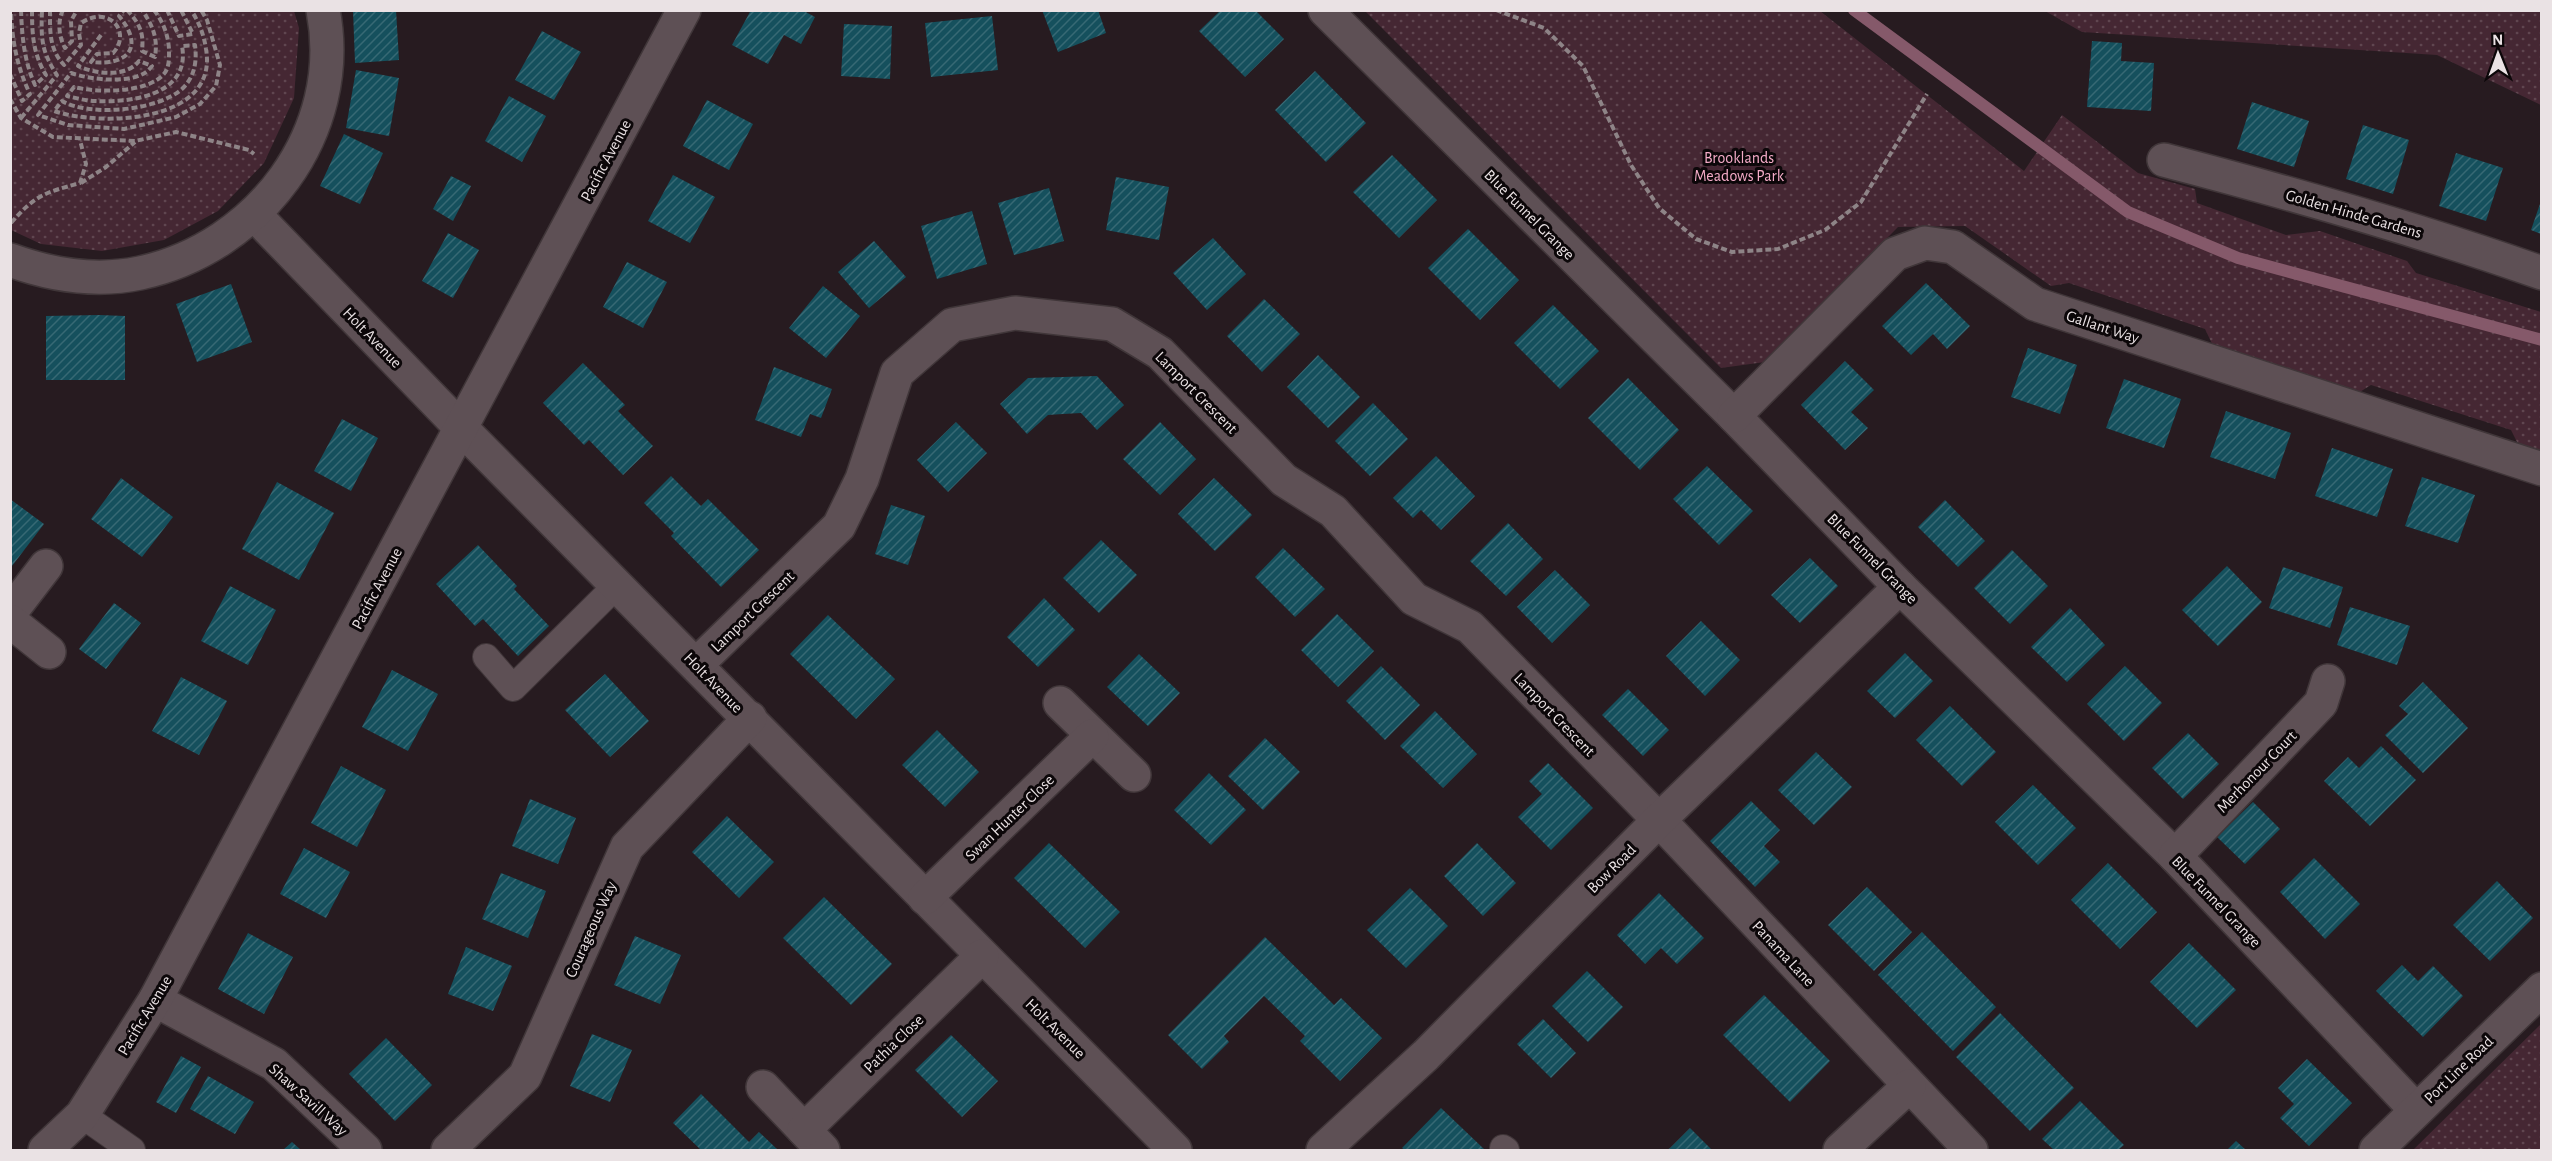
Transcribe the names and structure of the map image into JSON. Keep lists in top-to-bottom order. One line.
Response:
{"streets":{"street":["Pacific Avenue","Golden Hinde Gardens","Blue Funnel Grange","Gallant Way","Holt Avenue","Lamport Crescent","Merhonour Court","Swan Hunter Close","Bow Road","Courageous Way","Panama Lane","Pathia Close","Port Line Road","Shaw Savill Way"]},"crossings":[["Pacific Avenue","Holt Avenue"],["Pacific Avenue","Shaw Savill Way"],["Blue Funnel Grange","Gallant Way"],["Blue Funnel Grange","Merhonour Court"],["Blue Funnel Grange","Bow Road"],["Blue Funnel Grange","Port Line Road"],["Holt Avenue","Lamport Crescent"],["Holt Avenue","Swan Hunter Close"],["Holt Avenue","Courageous Way"],["Holt Avenue","Pathia Close"],["Lamport Crescent","Bow Road"],["Lamport Crescent","Panama Lane"],["Bow Road","Panama Lane"]],"parks":["Brooklands Meadows Park"],"north":"top"}
